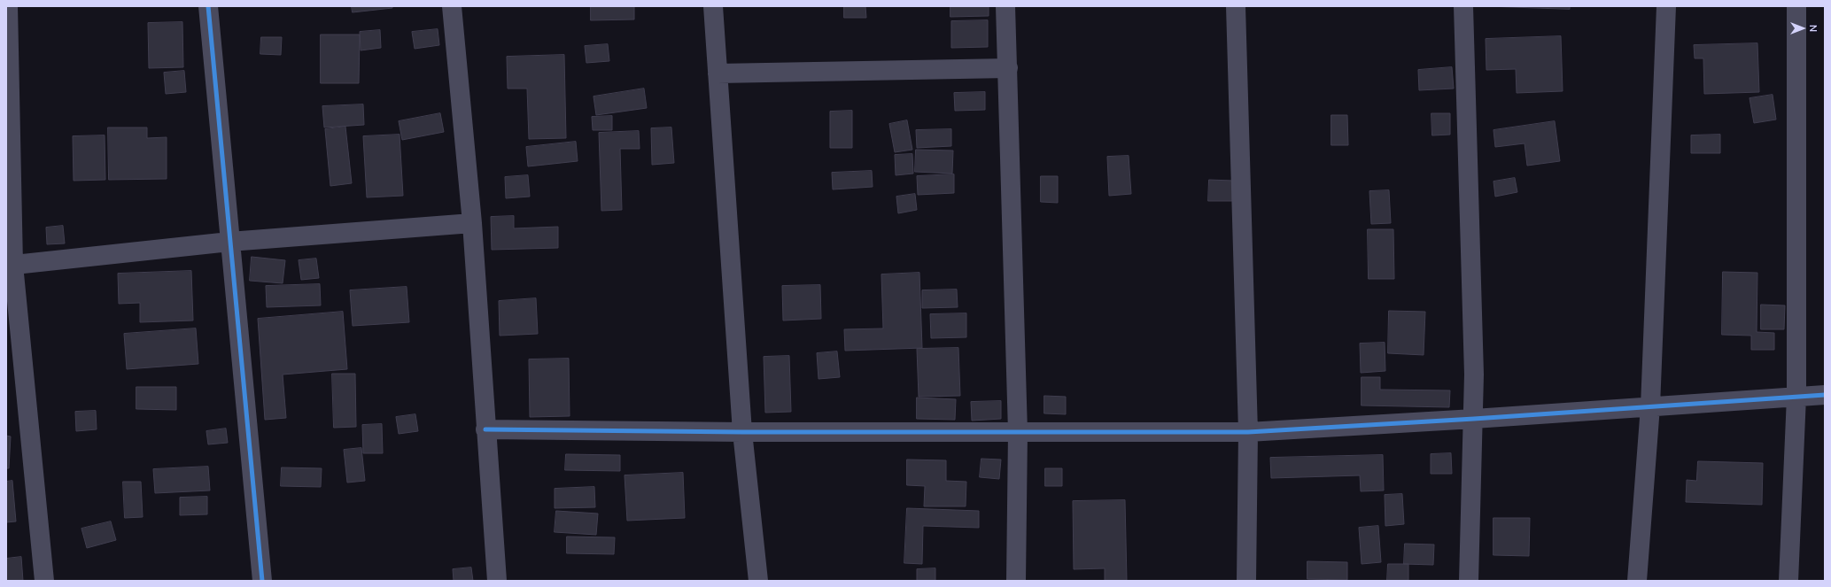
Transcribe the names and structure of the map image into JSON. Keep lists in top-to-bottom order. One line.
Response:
{"north":"right"}
